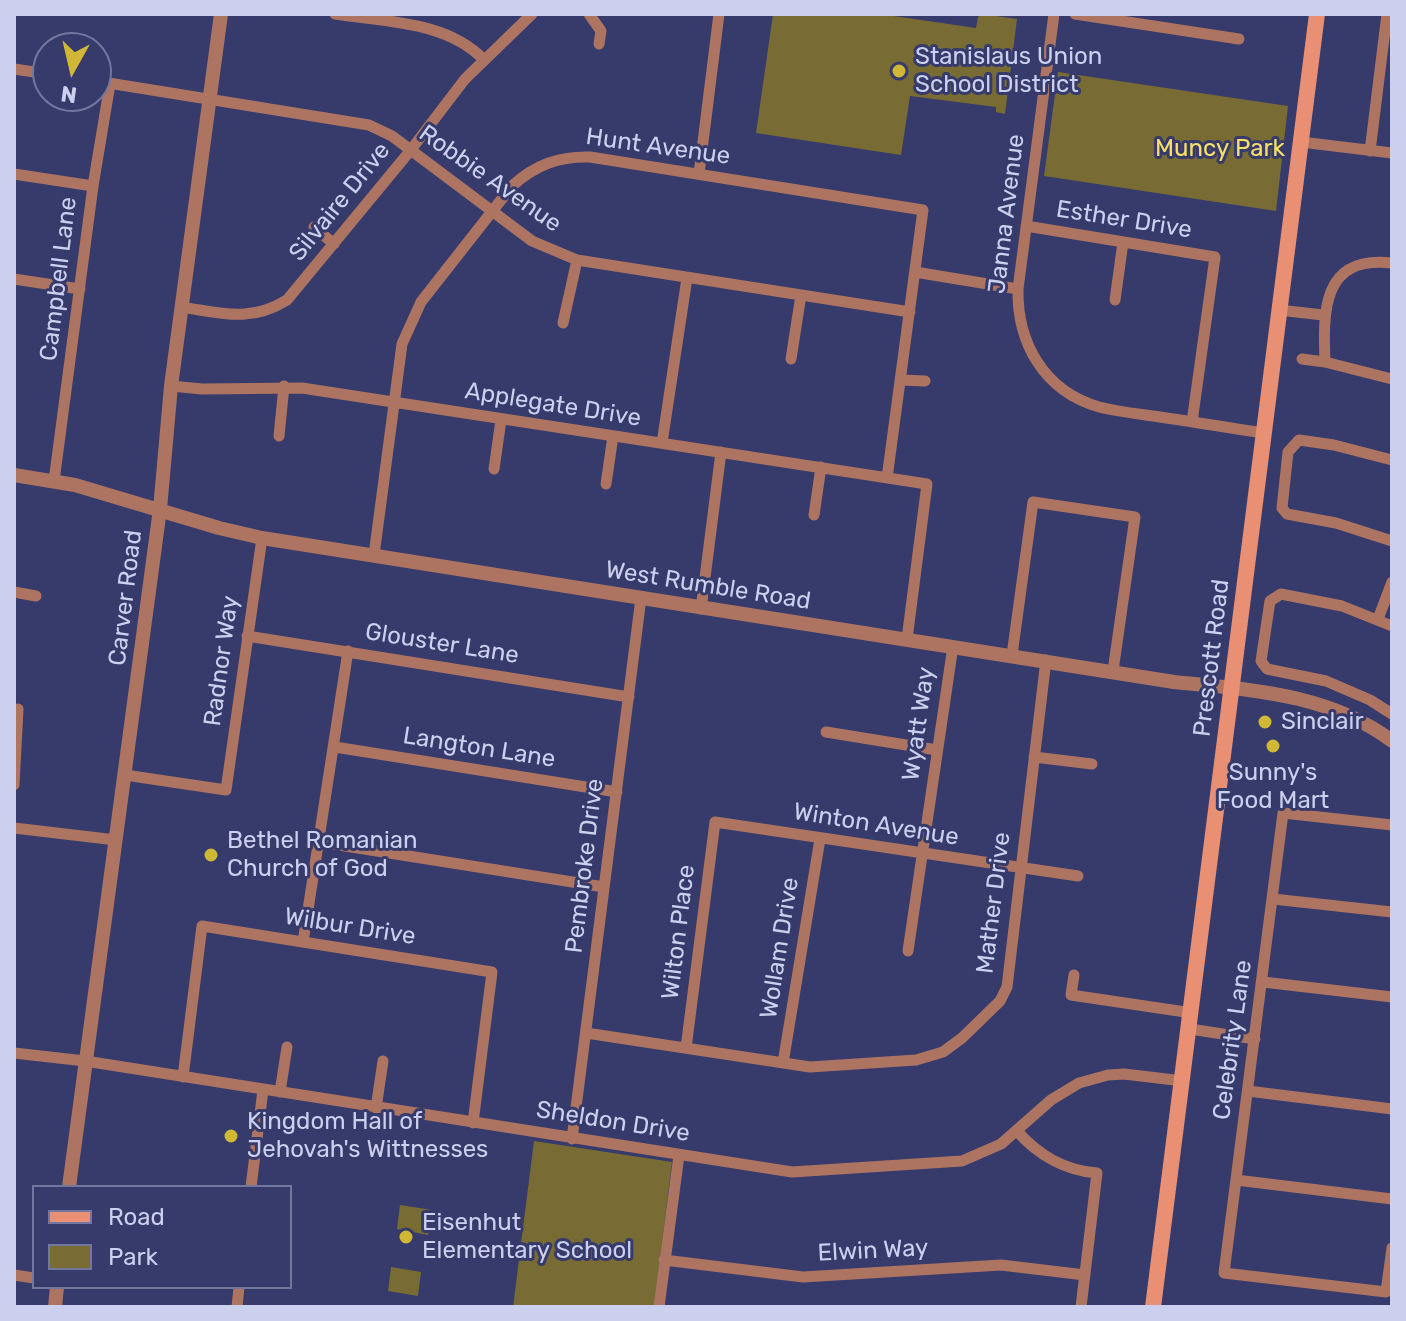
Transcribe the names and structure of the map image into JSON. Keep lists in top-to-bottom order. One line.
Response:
{"streets":{"main road":["Prescott Road"],"street":["Hunt Avenue","Robbie Avenue","Silvaire Drive","Janna Avenue","Esther Drive","Campbell Lane","Applegate Drive","West Rumble Road","Carver Road","Glouster Lane","Radnor Way","Wyatt Way","Langton Lane","Winton Avenue","Pembroke Drive","Mather Drive","Wilbur Drive","Wilton Place","Wollam Drive","Celebrity Lane","Sheldon Drive","Elwin Way"]},"crossings":[["Hunt Avenue","Robbie Avenue"],["Hunt Avenue","Applegate Drive"],["Hunt Avenue","West Rumble Road"],["Robbie Avenue","Silvaire Drive"],["Robbie Avenue","Carver Road"],["Silvaire Drive","Carver Road"],["Janna Avenue","Esther Drive"],["Janna Avenue","Prescott Road"],["Campbell Lane","West Rumble Road"],["Applegate Drive","West Rumble Road"],["Applegate Drive","Carver Road"],["West Rumble Road","Carver Road"],["West Rumble Road","Prescott Road"],["West Rumble Road","Radnor Way"],["West Rumble Road","Wyatt Way"],["West Rumble Road","Pembroke Drive"],["West Rumble Road","Mather Drive"],["Carver Road","Radnor Way"],["Carver Road","Sheldon Drive"],["Glouster Lane","Radnor Way"],["Glouster Lane","Pembroke Drive"],["Prescott Road","Sheldon Drive"],["Wyatt Way","Winton Avenue"],["Langton Lane","Pembroke Drive"],["Winton Avenue","Mather Drive"],["Winton Avenue","Wilton Place"],["Winton Avenue","Wollam Drive"],["Pembroke Drive","Mather Drive"],["Pembroke Drive","Sheldon Drive"],["Mather Drive","Wilton Place"],["Mather Drive","Wollam Drive"],["Wilbur Drive","Sheldon Drive"]],"parks":["Muncy Park"],"places":["Stanislaus Union School District","Sinclair","Sunny's Food Mart","Bethel Romanian Church of God","Kingdom Hall of Jehovah's Wittnesses","Eisenhut Elementary School"],"legend":["Road","Park"],"north":"bottom"}
